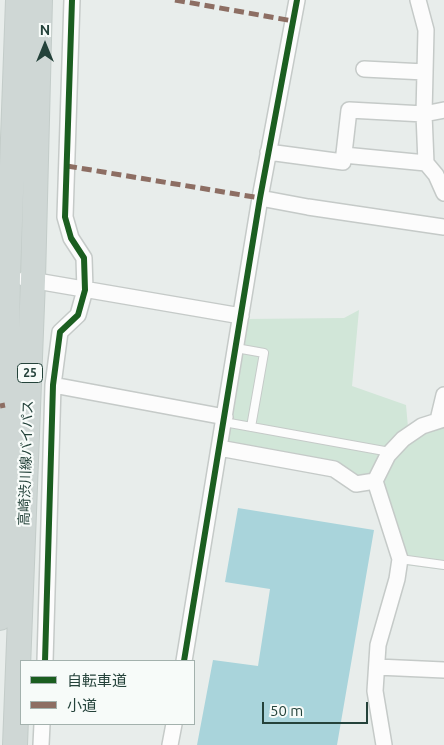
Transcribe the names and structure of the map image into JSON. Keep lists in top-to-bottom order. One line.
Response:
{"streets":{"main road":["25","高崎渋川線バイパス"]},"legend":["自転車道","小道"],"scale_bar":"50 m","north":"top"}
